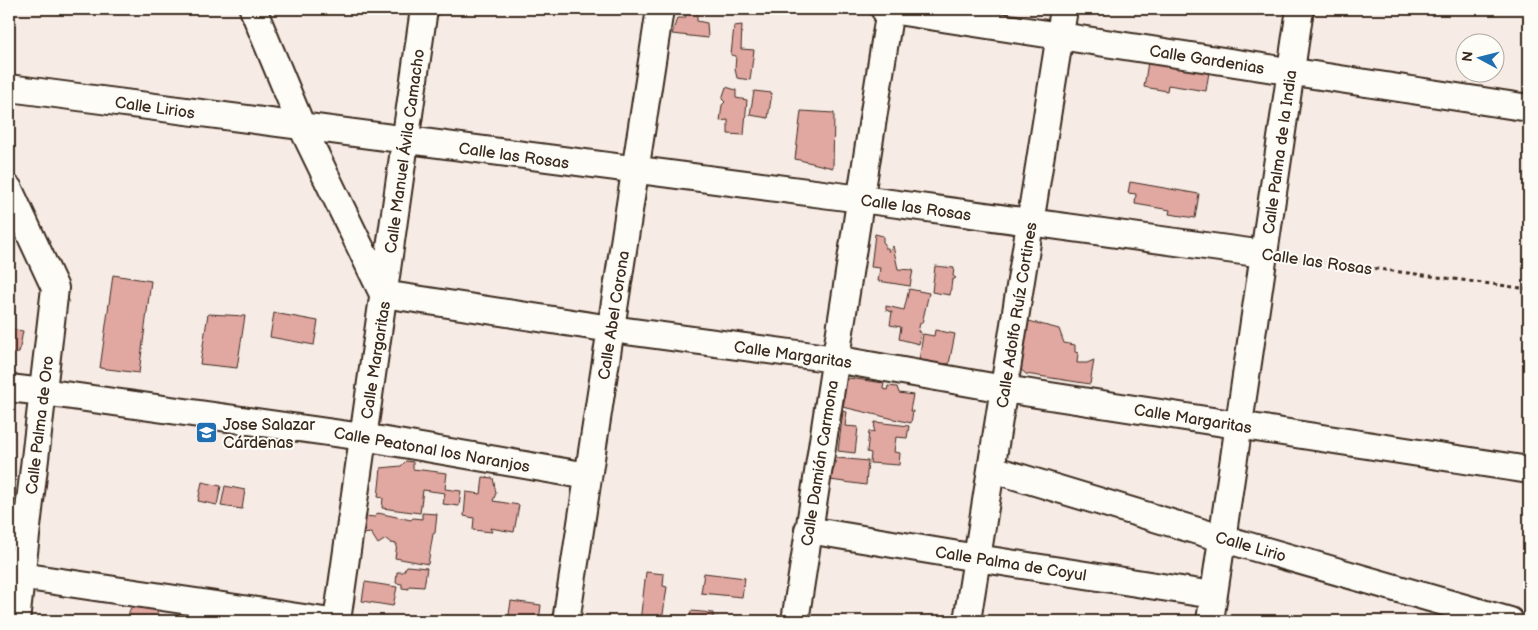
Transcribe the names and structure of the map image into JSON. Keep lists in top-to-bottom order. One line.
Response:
{"streets":{"street":["Calle Gardenias","Calle Lirios","Calle Manuel Ávila Camacho","Calle Palma de la India","Calle las Rosas","Calle Abel Corona","Calle Adolfo Ruíz Cortines","Calle Margaritas","Calle Palma de Oro","Calle Peatonal los Naranjos","Calle Damián Carmona","Calle Lirio","Calle Palma de Coyul"]},"crossings":[["Calle Gardenias","Calle Palma de la India"],["Calle Gardenias","Calle Adolfo Ruíz Cortines"],["Calle Gardenias","Calle Damián Carmona"],["Calle Lirios","Calle las Rosas"],["Calle Manuel Ávila Camacho","Calle las Rosas"],["Calle Manuel Ávila Camacho","Calle Margaritas"],["Calle Palma de la India","Calle las Rosas"],["Calle Palma de la India","Calle Margaritas"],["Calle Palma de la India","Calle Lirio"],["Calle Palma de la India","Calle Palma de Coyul"],["Calle las Rosas","Calle Abel Corona"],["Calle las Rosas","Calle Adolfo Ruíz Cortines"],["Calle las Rosas","Calle Damián Carmona"],["Calle Abel Corona","Calle Margaritas"],["Calle Abel Corona","Calle Peatonal los Naranjos"],["Calle Adolfo Ruíz Cortines","Calle Margaritas"],["Calle Adolfo Ruíz Cortines","Calle Lirio"],["Calle Adolfo Ruíz Cortines","Calle Palma de Coyul"],["Calle Margaritas","Calle Peatonal los Naranjos"],["Calle Margaritas","Calle Damián Carmona"],["Calle Palma de Oro","Calle Peatonal los Naranjos"],["Calle Damián Carmona","Calle Palma de Coyul"]],"places":{"school or university":["Jose Salazar Cárdenas"]},"north":"left"}
